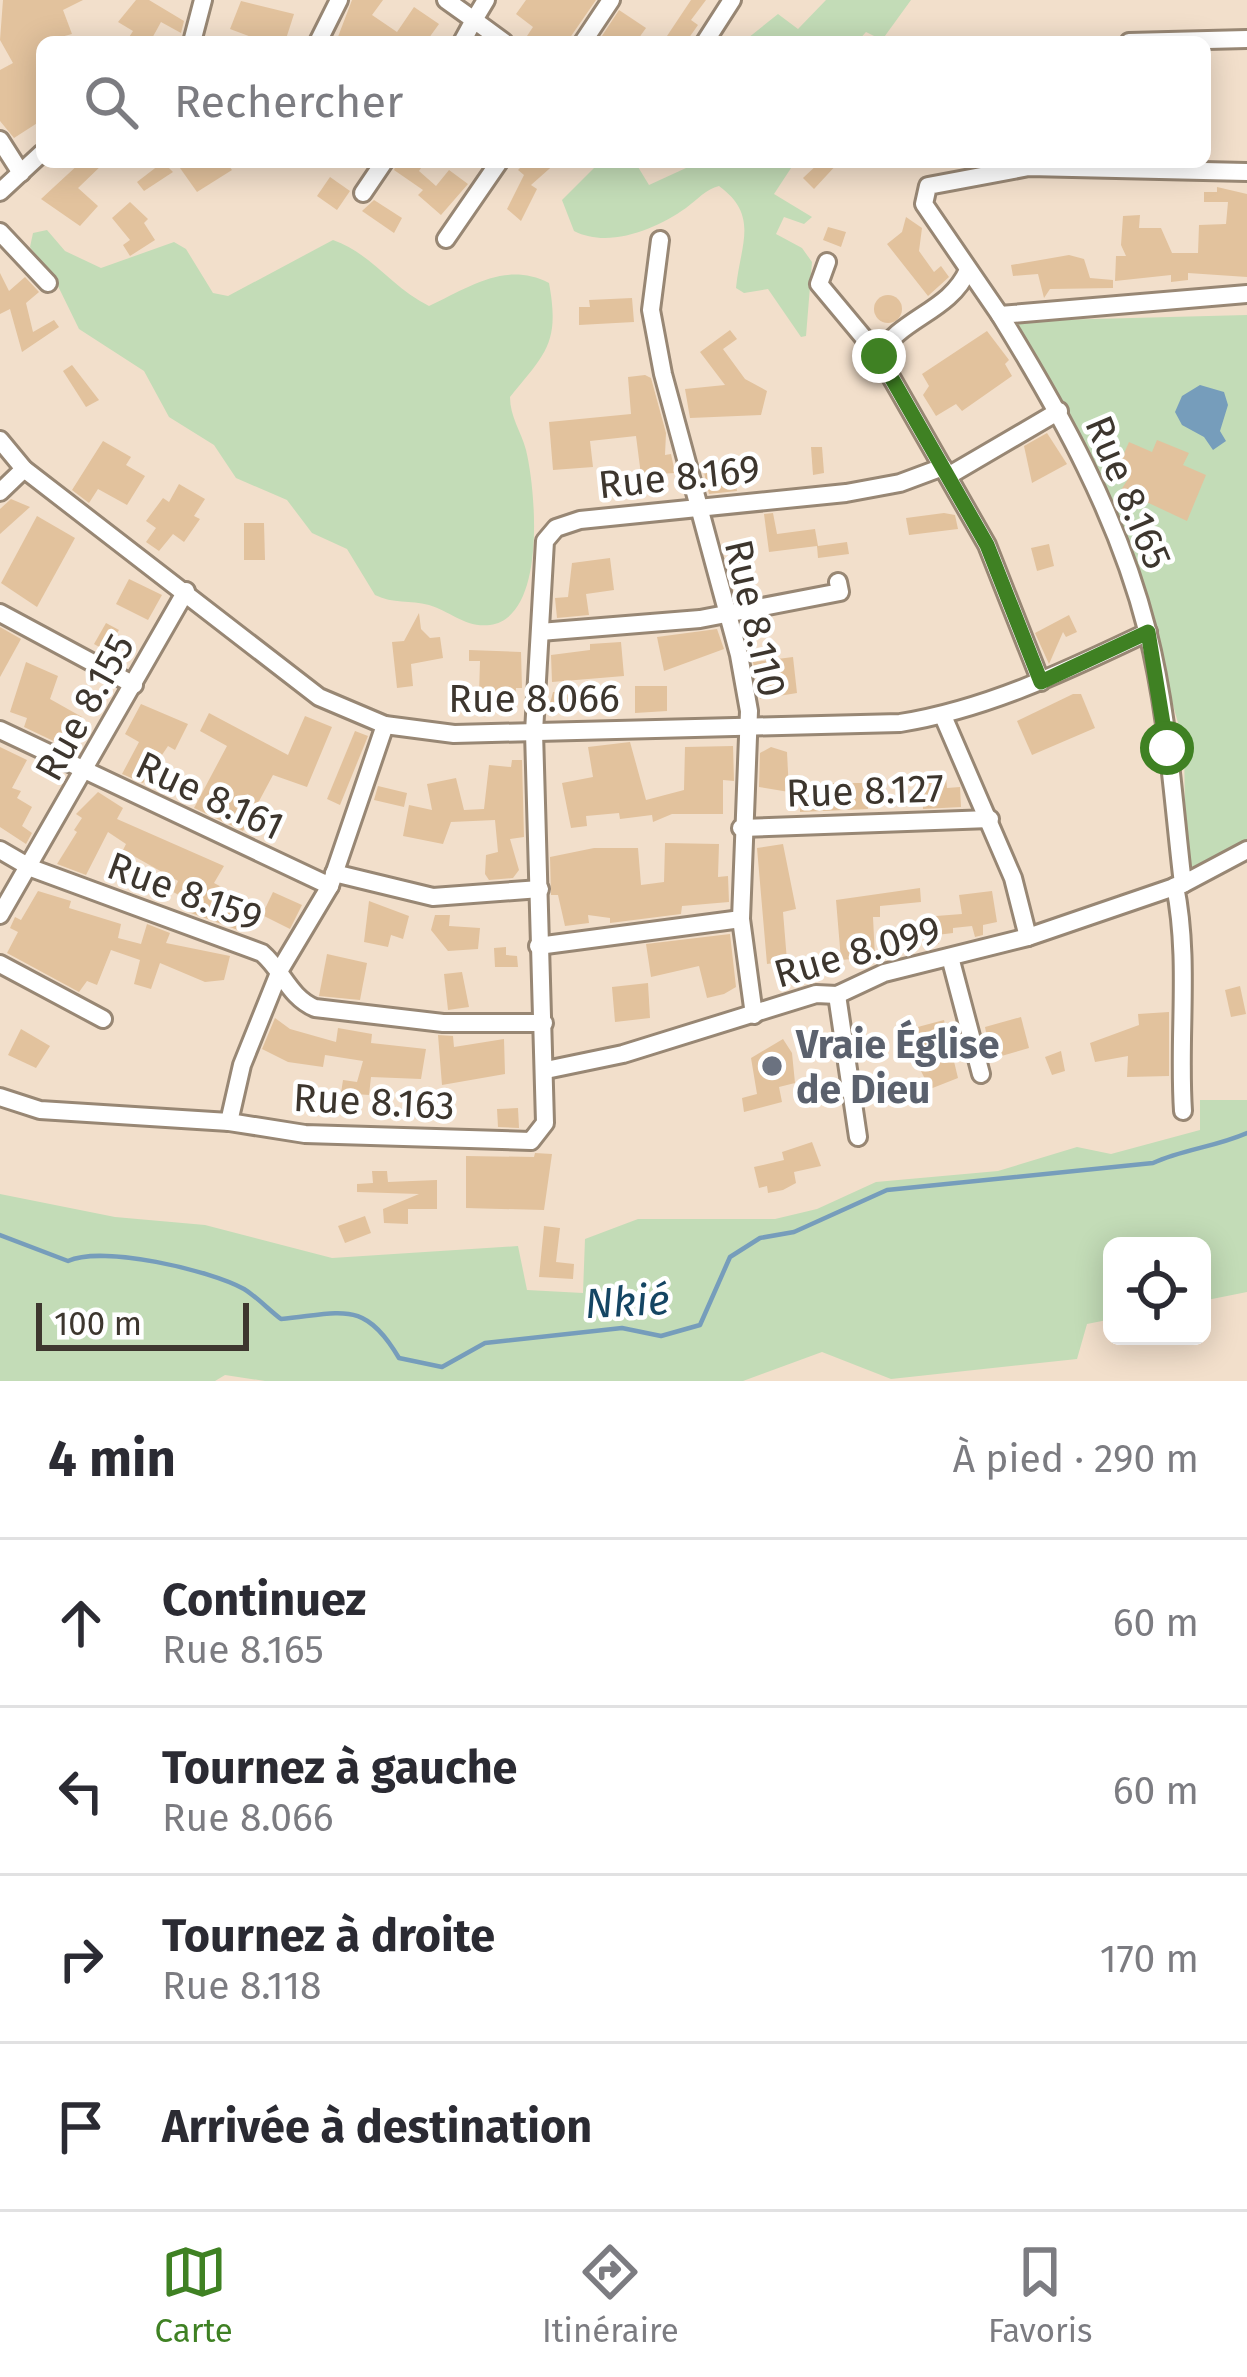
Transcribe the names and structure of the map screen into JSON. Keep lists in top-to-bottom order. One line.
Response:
{"streets":{"street":["Rue 8.169","Rue 8.165","Rue 8.110","Rue 8.066","Rue 8.155","Rue 8.127","Rue 8.161","Rue 8.159","Rue 8.099","Rue 8.163"]},"crossings":[["Rue 8.169","Rue 8.165"],["Rue 8.169","Rue 8.110"],["Rue 8.169","Rue 8.066"],["Rue 8.169","Rue 8.163"],["Rue 8.165","Rue 8.066"],["Rue 8.165","Rue 8.099"],["Rue 8.110","Rue 8.066"],["Rue 8.110","Rue 8.127"],["Rue 8.110","Rue 8.099"],["Rue 8.066","Rue 8.155"],["Rue 8.066","Rue 8.163"],["Rue 8.155","Rue 8.161"],["Rue 8.155","Rue 8.159"],["Rue 8.161","Rue 8.163"],["Rue 8.159","Rue 8.163"],["Rue 8.099","Rue 8.163"]],"water":["Nkié"],"places":["Vraie Église de Dieu"],"scale_bar":"100 m","page":{"search":"Rechercher","scale":"100 m","heading":["4 min","À pied · 290 m"],"list":[["Continuez","Rue 8.165","60 m"],["Tournez à gauche","Rue 8.066","60 m"],["Tournez à droite","Rue 8.118","170 m"],"Arrivée à destination"],"nav":["Carte","Itinéraire","Favoris"]}}
